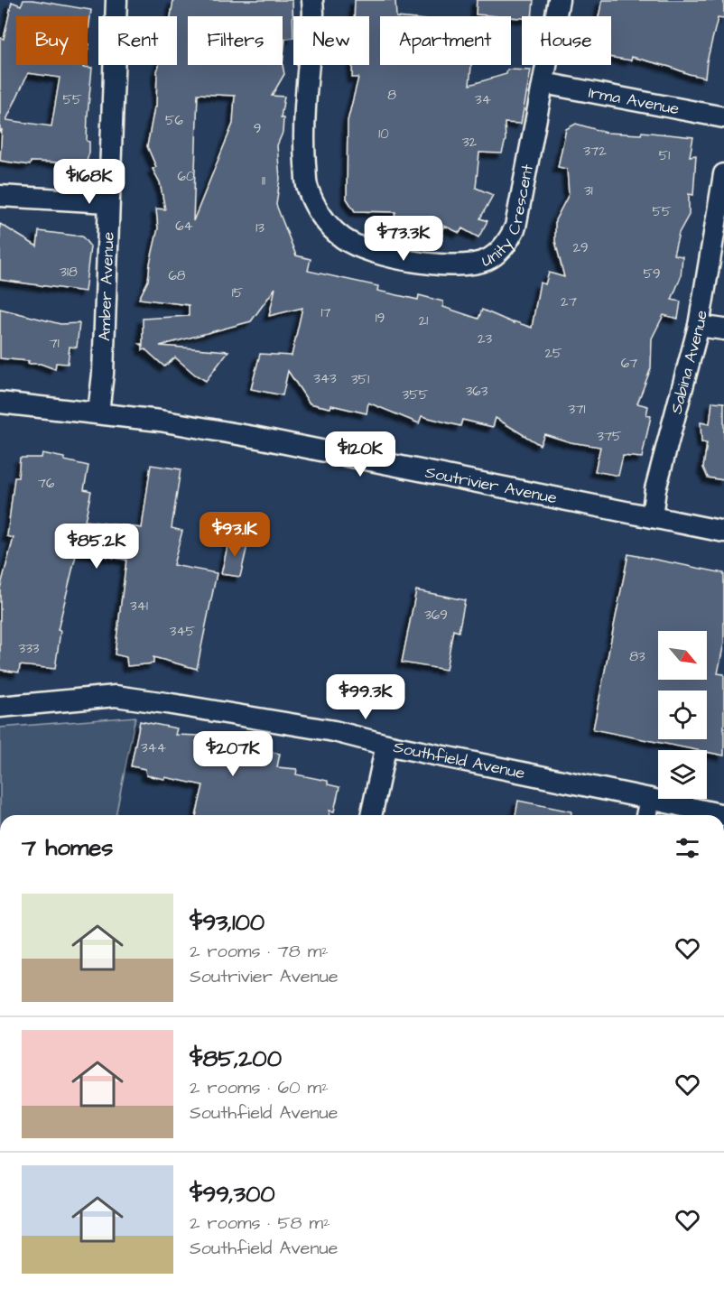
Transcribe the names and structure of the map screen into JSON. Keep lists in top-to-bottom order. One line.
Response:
{"streets":{"street":["Irma Avenue","Unity Crescent","Amber Avenue","Sabina Avenue","Soutrivier Avenue","Southfield Avenue"]},"crossings":[["Irma Avenue","Unity Crescent"],["Amber Avenue","Soutrivier Avenue"],["Sabina Avenue","Soutrivier Avenue"]],"house_numbers":["8","55","34","56","9","10","32","372","51","60","11","31","55","64","13","29","318","59","68","15","27","17","19","21","23","71","25","67","343","351","363","355","371","375","76","341","369","345","333","83","344"],"north":"bottom right","page":{"chip":["Buy","Rent","Filters","New","Apartment","House"],"price":["$168K","$73.3K","$120K","$93.1K","$85.2K","$99.3K","$207K"],"heading":"7 homes","list":[{"name":"$93,100","note":"2 rooms · 78 m² · Soutrivier Avenue"},{"name":"$85,200","note":"2 rooms · 60 m² · Southfield Avenue"},{"name":"$99,300","note":"2 rooms · 58 m² · Southfield Avenue"}]}}
